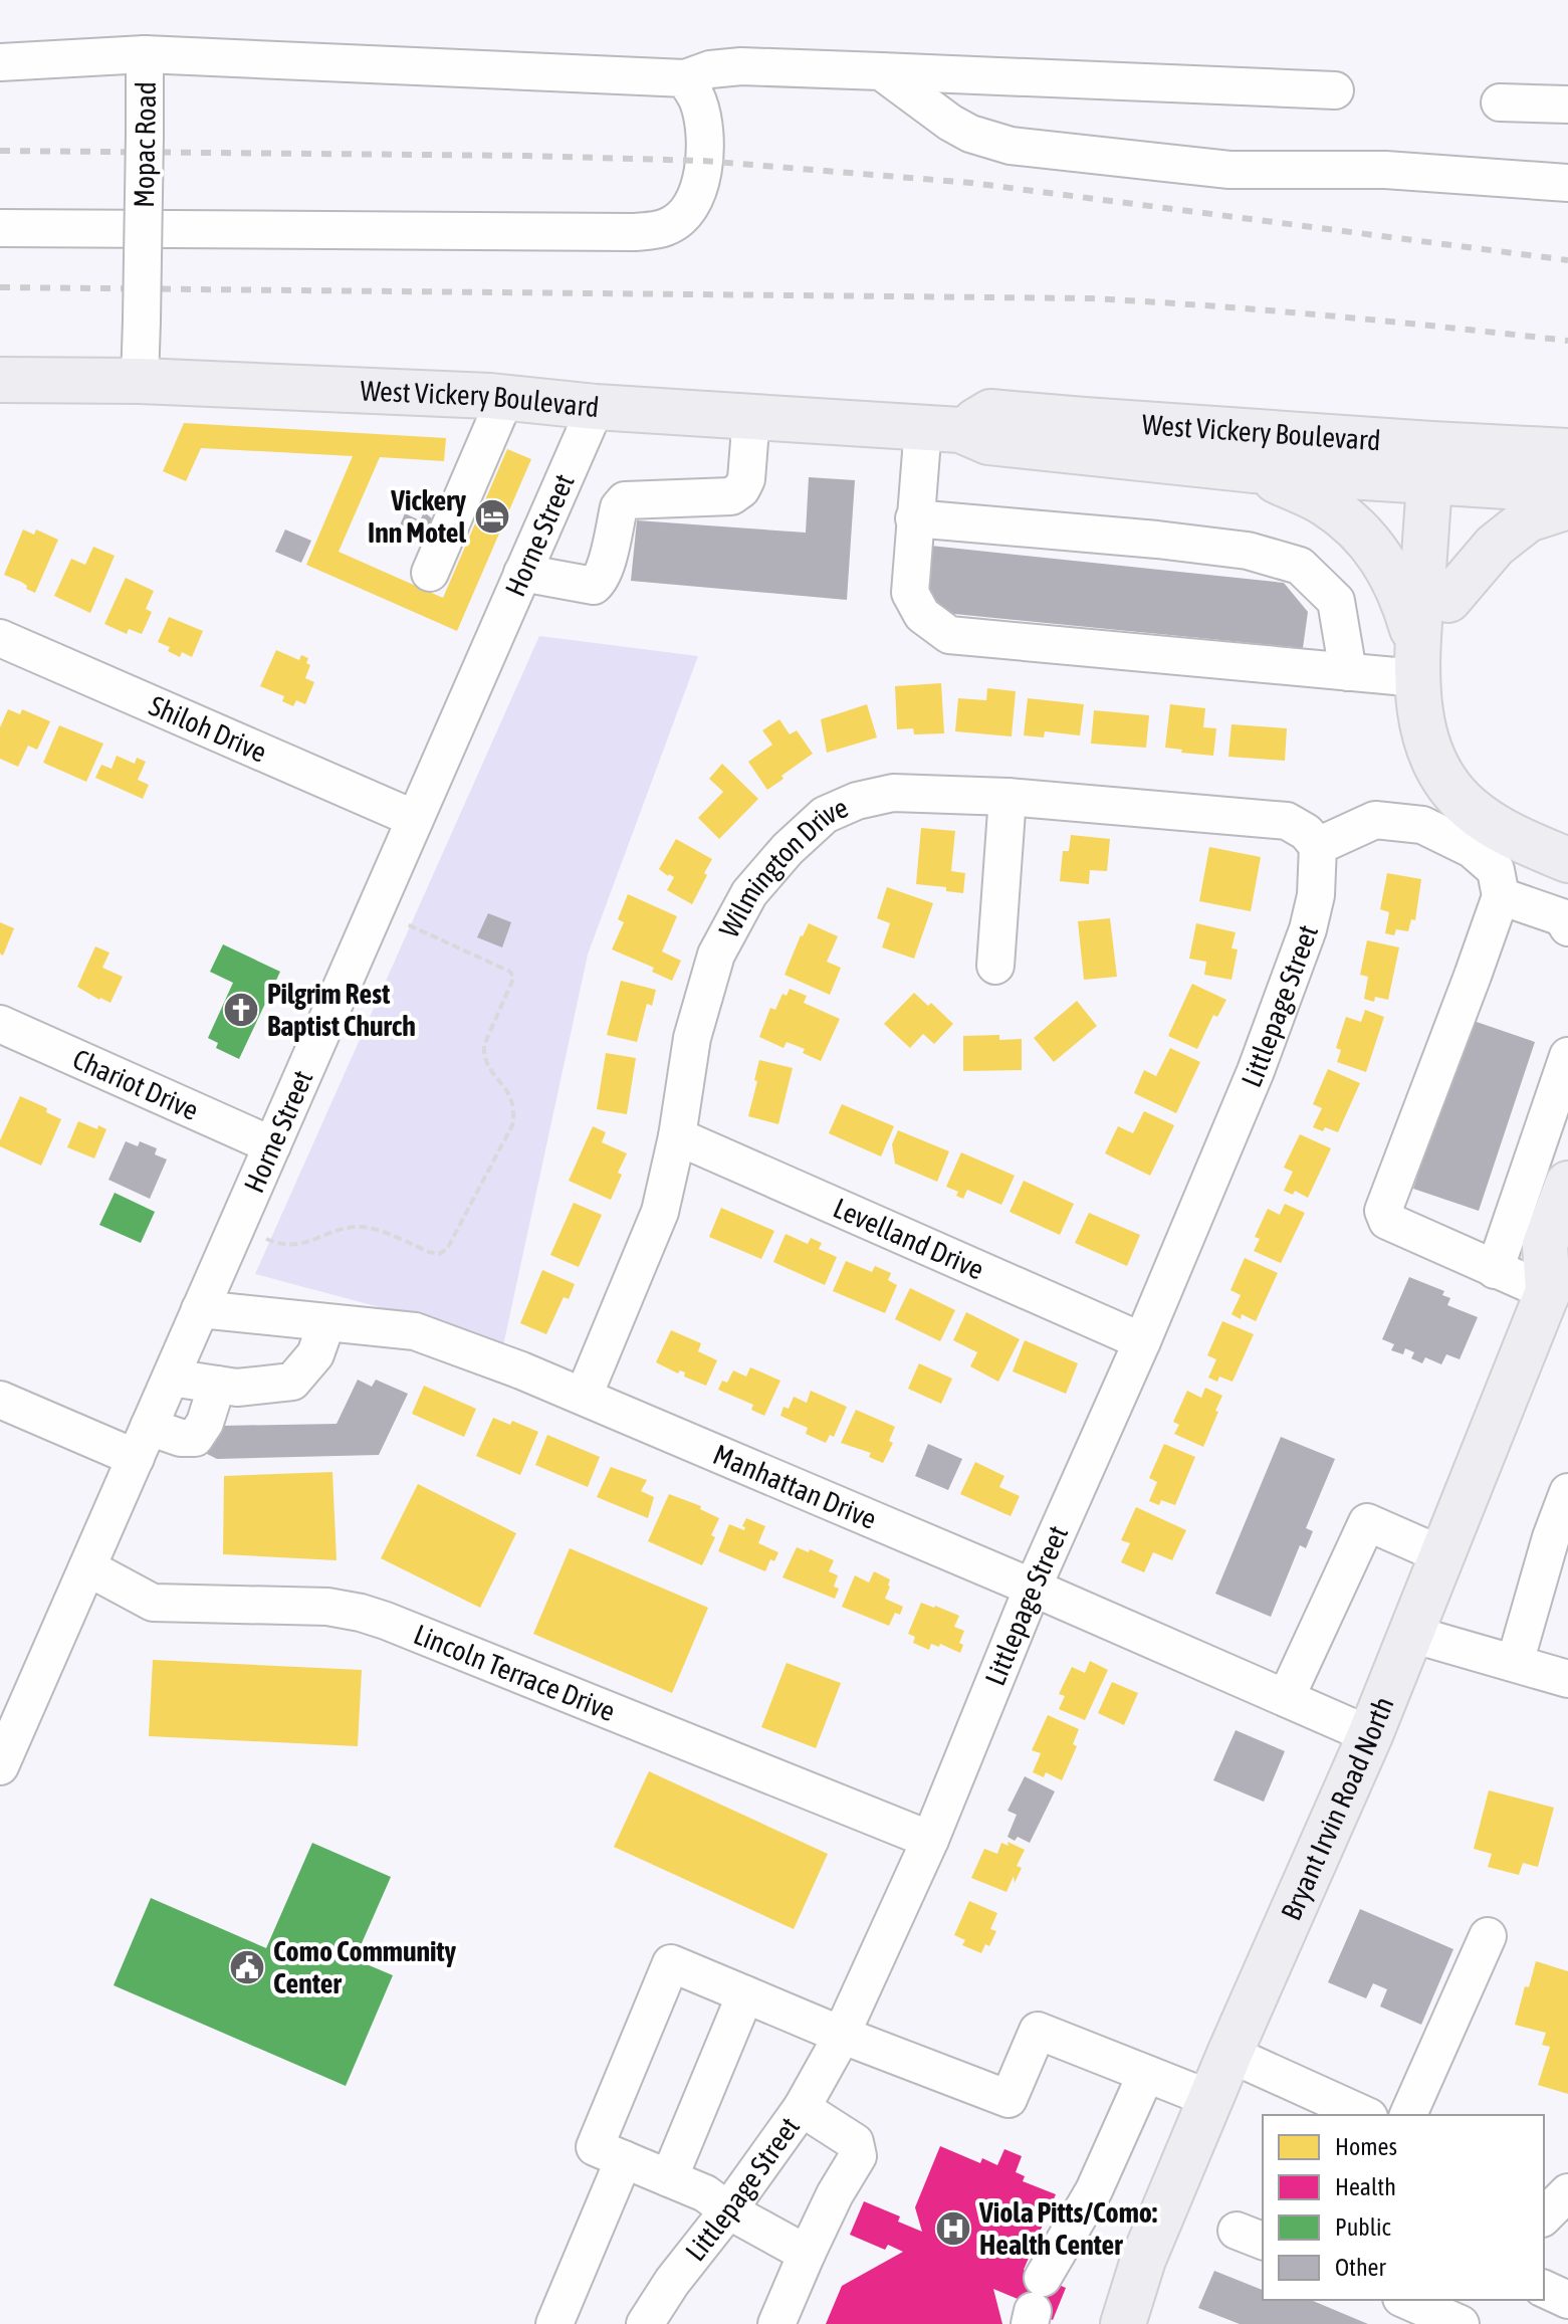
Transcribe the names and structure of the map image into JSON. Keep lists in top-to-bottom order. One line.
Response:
{"streets":{"main road":["West Vickery Boulevard","Bryant Irvin Road North"],"street":["Mopac Road","Horne Street","Shiloh Drive","Wilmington Drive","Littlepage Street","Chariot Drive","Levelland Drive","Manhattan Drive","Lincoln Terrace Drive"]},"crossings":[["Mopac Road","West Vickery Boulevard"],["West Vickery Boulevard","Horne Street"],["Horne Street","Shiloh Drive"],["Horne Street","Chariot Drive"],["Horne Street","Manhattan Drive"],["Horne Street","Lincoln Terrace Drive"],["Wilmington Drive","Littlepage Street"],["Wilmington Drive","Levelland Drive"],["Wilmington Drive","Manhattan Drive"],["Littlepage Street","Levelland Drive"],["Littlepage Street","Manhattan Drive"],["Littlepage Street","Lincoln Terrace Drive"],["Manhattan Drive","Bryant Irvin Road North"]],"places":{"hotel":["Vickery Inn Motel"],"church":["Pilgrim Rest Baptist Church"],"public building":["Como Community Center"],"hospital":["Viola Pitts/Como: Health Center"]},"legend":["Homes","Health","Public","Other"]}
